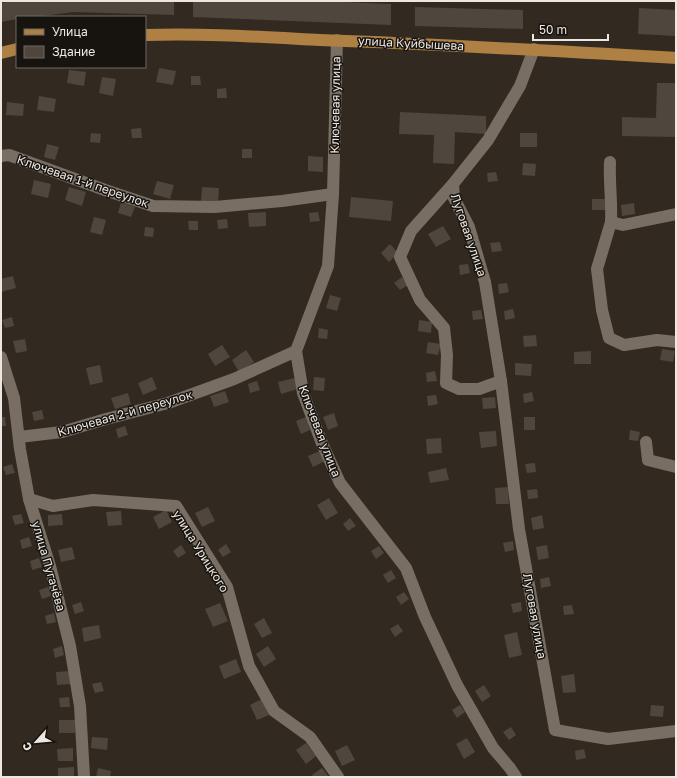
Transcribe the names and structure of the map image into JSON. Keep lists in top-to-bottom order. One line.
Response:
{"streets":{"main road":["улица Куйбышева"],"street":["Ключевая улица","Ключевая 1-й переулок","Луговая улица","Ключевая 2-й переулок","улица Урицкого","улица Пугачёва"]},"crossings":[["улица Куйбышева","Ключевая улица"],["улица Куйбышева","Луговая улица"],["Ключевая улица","Ключевая 1-й переулок"],["Ключевая улица","Ключевая 2-й переулок"],["Ключевая 2-й переулок","улица Пугачёва"],["улица Урицкого","улица Пугачёва"]],"legend":["Улица","Здание"],"scale_bar":"50 m","north":"bottom left"}
